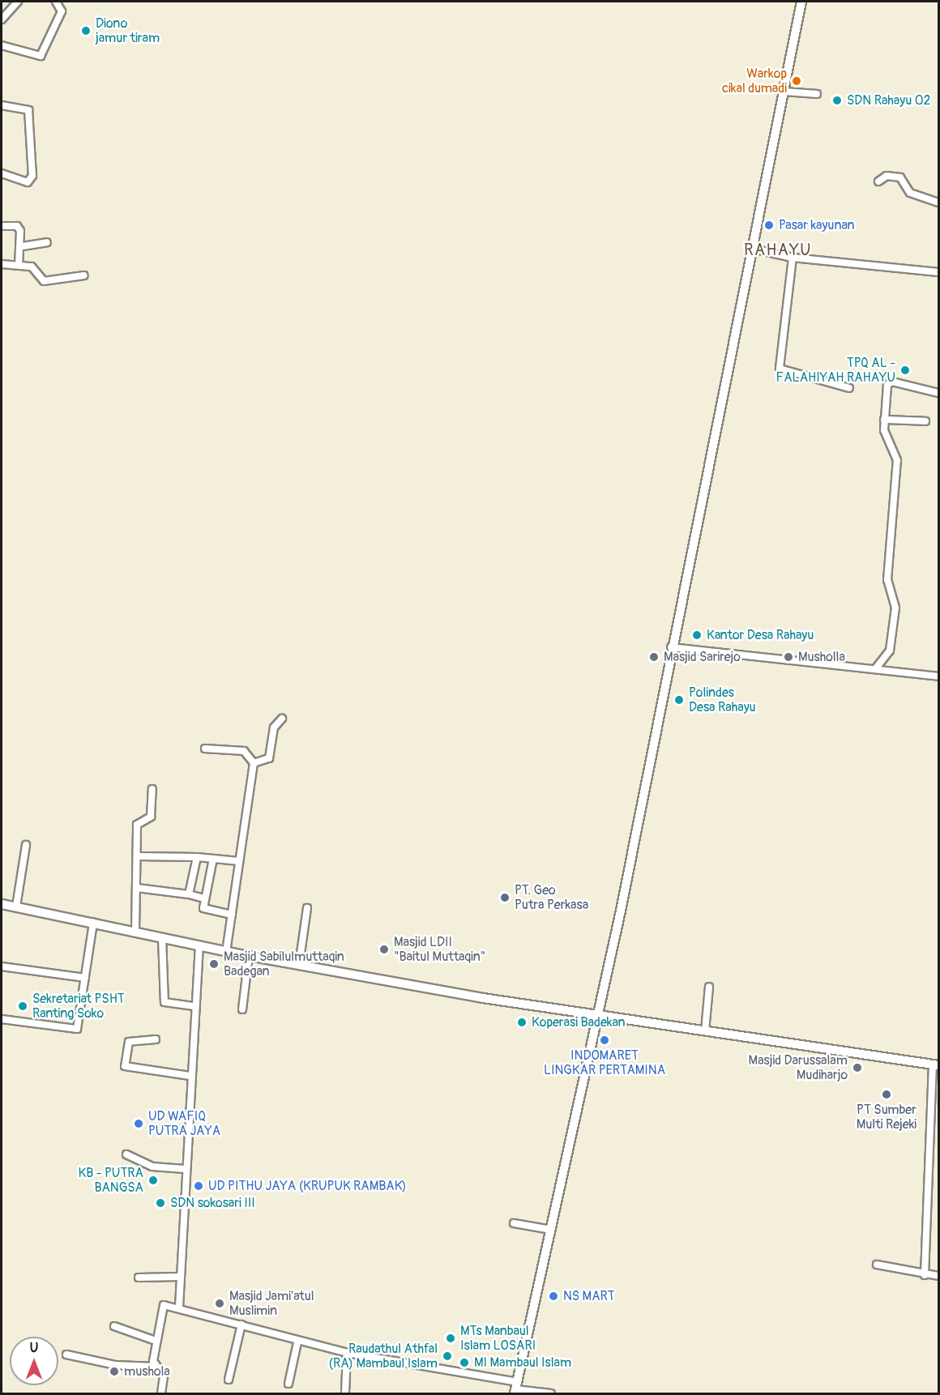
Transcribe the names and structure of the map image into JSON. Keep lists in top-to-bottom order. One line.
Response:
{"districts":["RAHAYU"],"places":["Diono jamur tiram","Warkop cikal dumadi","SDN Rahayu 02","Pasar kayunan","TPQ AL - FALAHIYAH RAHAYU","Kantor Desa Rahayu","Masjid Sarirejo","Musholla","Polindes Desa Rahayu","PT. Geo Putra Perkasa","Masjid LDII \"Baitul Muttaqin\"","Masjid Sabilulmuttaqin Badegan","Sekretariat PSHT Ranting Soko","Koperasi Badekan","INDOMARET LINGKAR PERTAMINA","Masjid Darussalam Mudiharjo","PT Sumber Multi Rejeki","UD WAFIQ PUTRA JAYA","KB - PUTRA BANGSA","UD PITHU JAYA (KRUPUK RAMBAK)","SDN sokosari III","NS MART","Masjid Jami'atul Muslimin","MTs Manbaul Islam LOSARI","Raudathul Athfal (RA) Mambaul Islam","MI Mambaul Islam","mushola"],"north":"top"}
